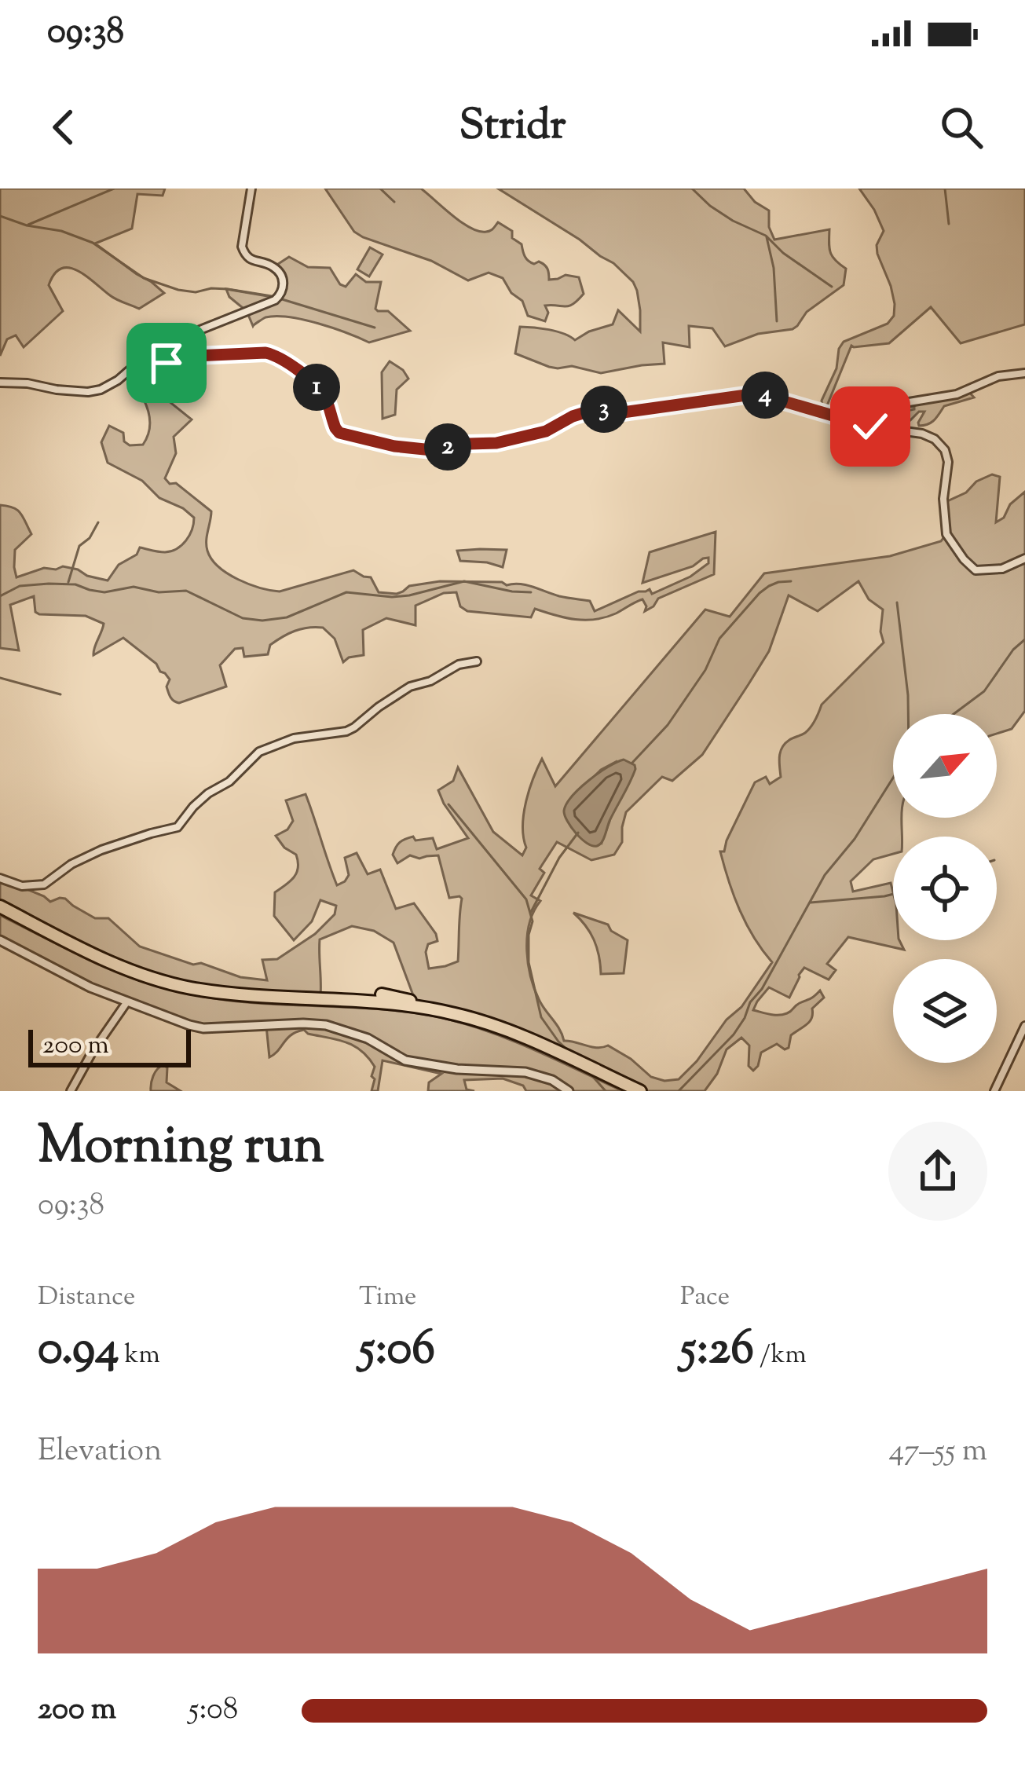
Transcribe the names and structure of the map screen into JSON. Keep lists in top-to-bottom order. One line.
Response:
{"scale_bar":"200 m","north":"top right","page":{"status":"09:38","header":"Stridr","pins":["1","4","3","2"],"scale":"200 m","heading":["Morning run","09:38"],"stats":[["Distance","0.94 km"],["Time","5:06"],["Pace","5:26 /km"]],"chart":["Elevation","47–55 m"],"list":[{"name":"200 m","note":"5:08"}]}}
